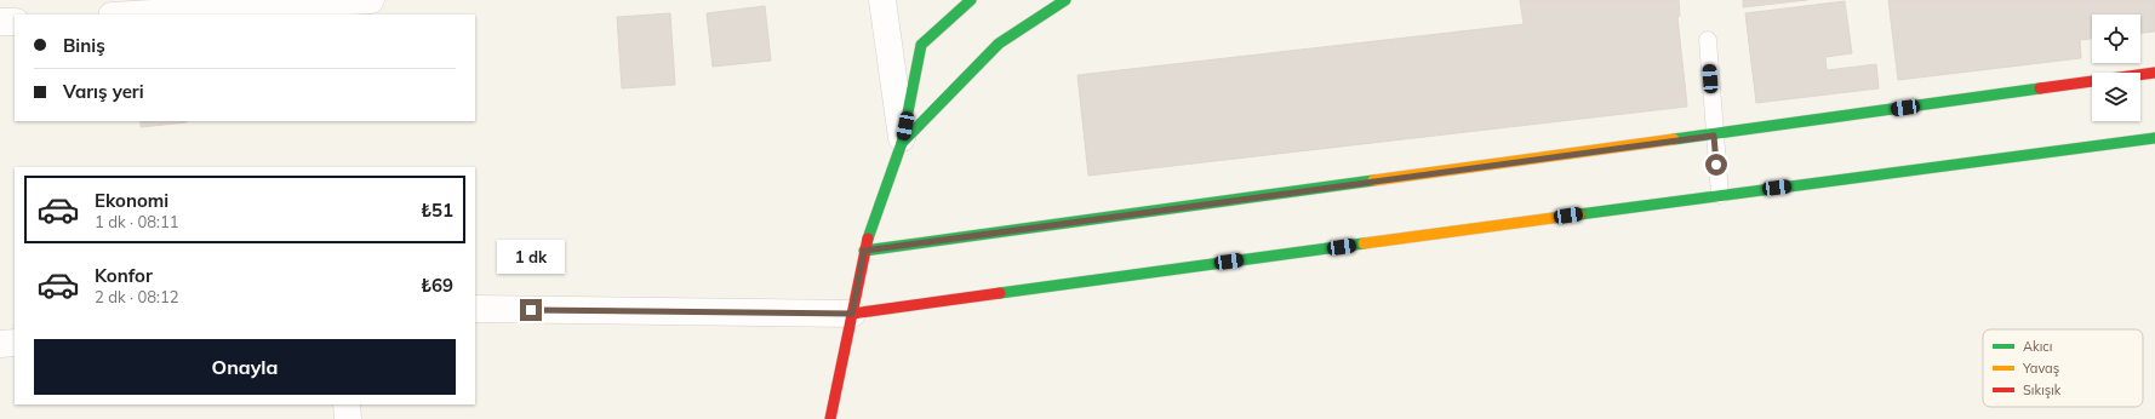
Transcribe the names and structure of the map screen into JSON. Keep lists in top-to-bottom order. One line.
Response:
{"legend":["Akıcı","Yavaş","Sıkışık"],"page":{"banner":["Biniş","Varış yeri"],"list":[{"name":"Ekonomi","note":"1 dk · 08:11","value":"₺51"},{"name":"Konfor","note":"2 dk · 08:12","value":"₺69"}],"bubble":"1 dk","buttons":"Onayla"}}
